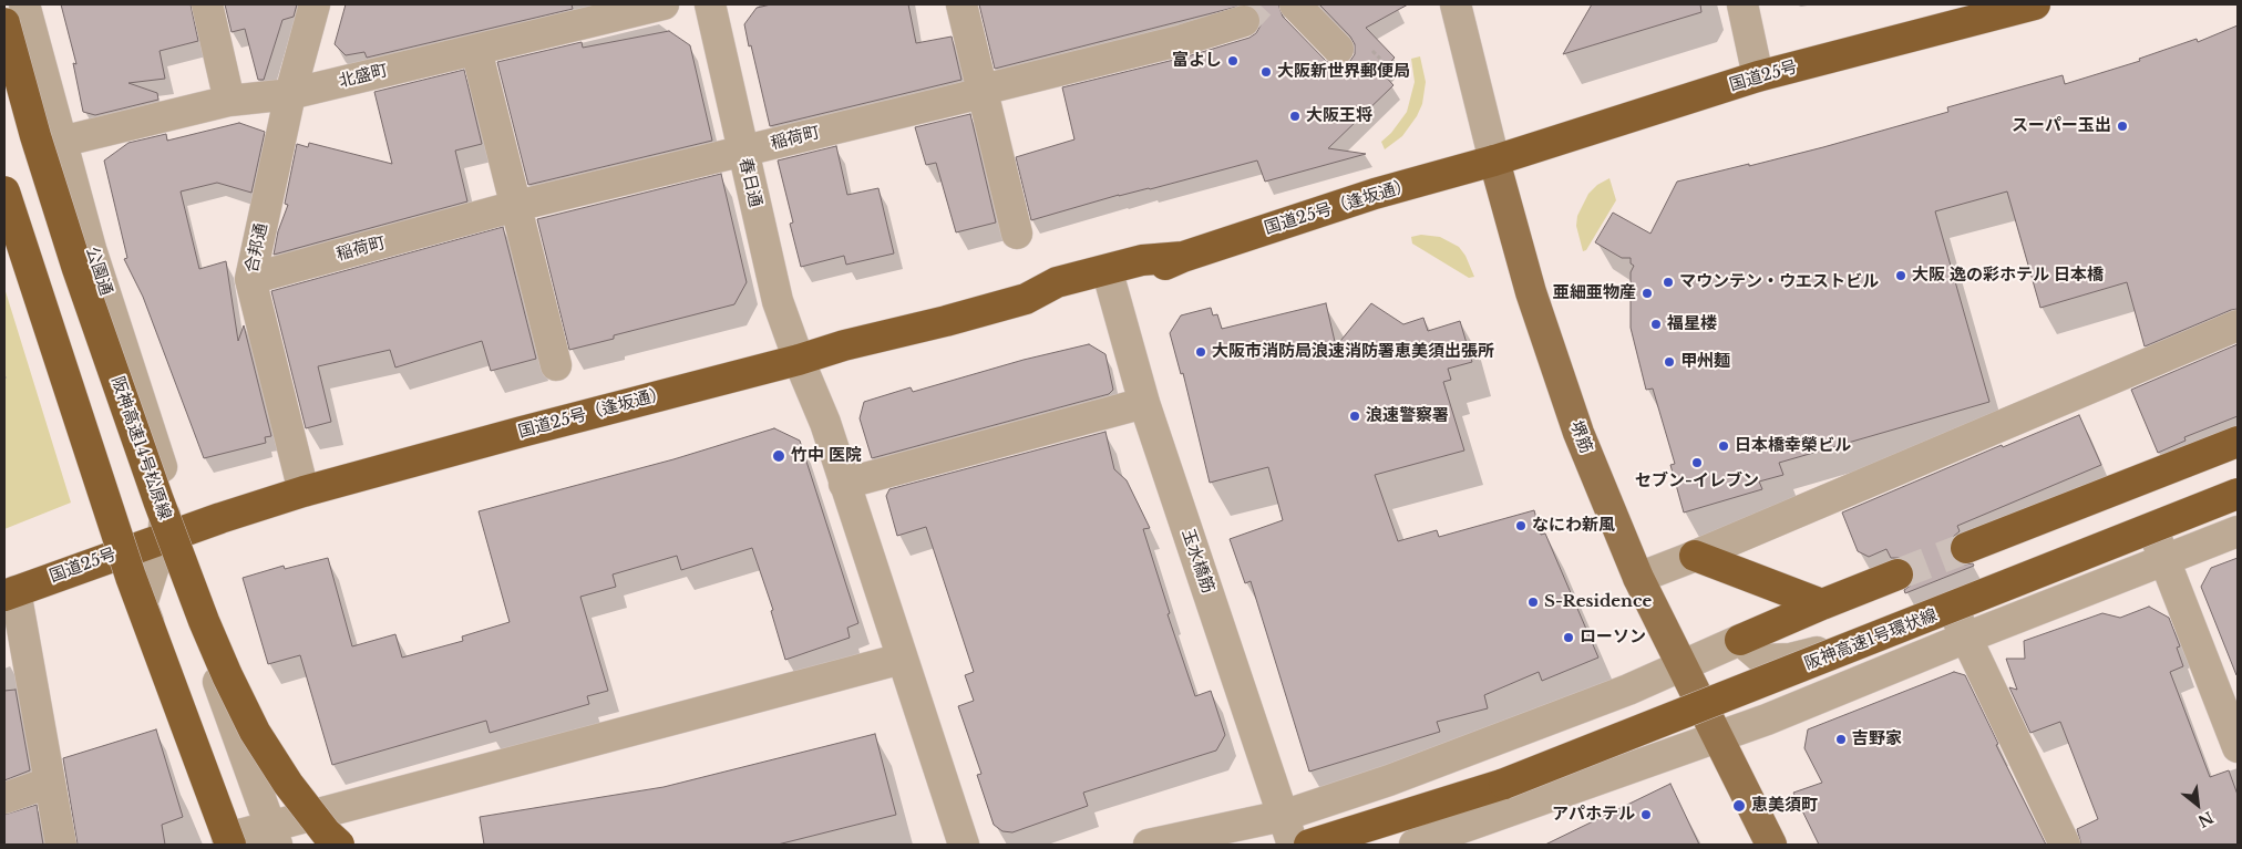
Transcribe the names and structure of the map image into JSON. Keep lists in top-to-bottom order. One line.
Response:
{"streets":{"highway":["国道25号","国道25号（逢坂通）","阪神高速14号松原線","阪神高速1号環状線"],"main road":["堺筋"],"street":["北盛町","稲荷町","春日通","合邦通","公園通","玉水橋筋"]},"crossings":[["北盛町","合邦通"],["北盛町","公園通"],["国道25号","国道25号（逢坂通）"],["国道25号","公園通"],["国道25号","堺筋"],["稲荷町","春日通"],["稲荷町","合邦通"],["春日通","国道25号（逢坂通）"],["国道25号（逢坂通）","合邦通"],["国道25号（逢坂通）","公園通"],["国道25号（逢坂通）","堺筋"],["国道25号（逢坂通）","玉水橋筋"]],"places":["富よし","大阪新世界郵便局","大阪王将","スーパー玉出","大阪 逸の彩ホテル 日本橋","マウンテン・ウエストビル","亜細亜物産","福星楼","大阪市消防局浪速消防署恵美須出張所","甲州麺","浪速警察署","日本橋幸榮ビル","竹中 医院","セブン-イレブン","なにわ新風","S-Residence","ローソン","吉野家","恵美須町","アパホテル"],"north":"bottom right"}
